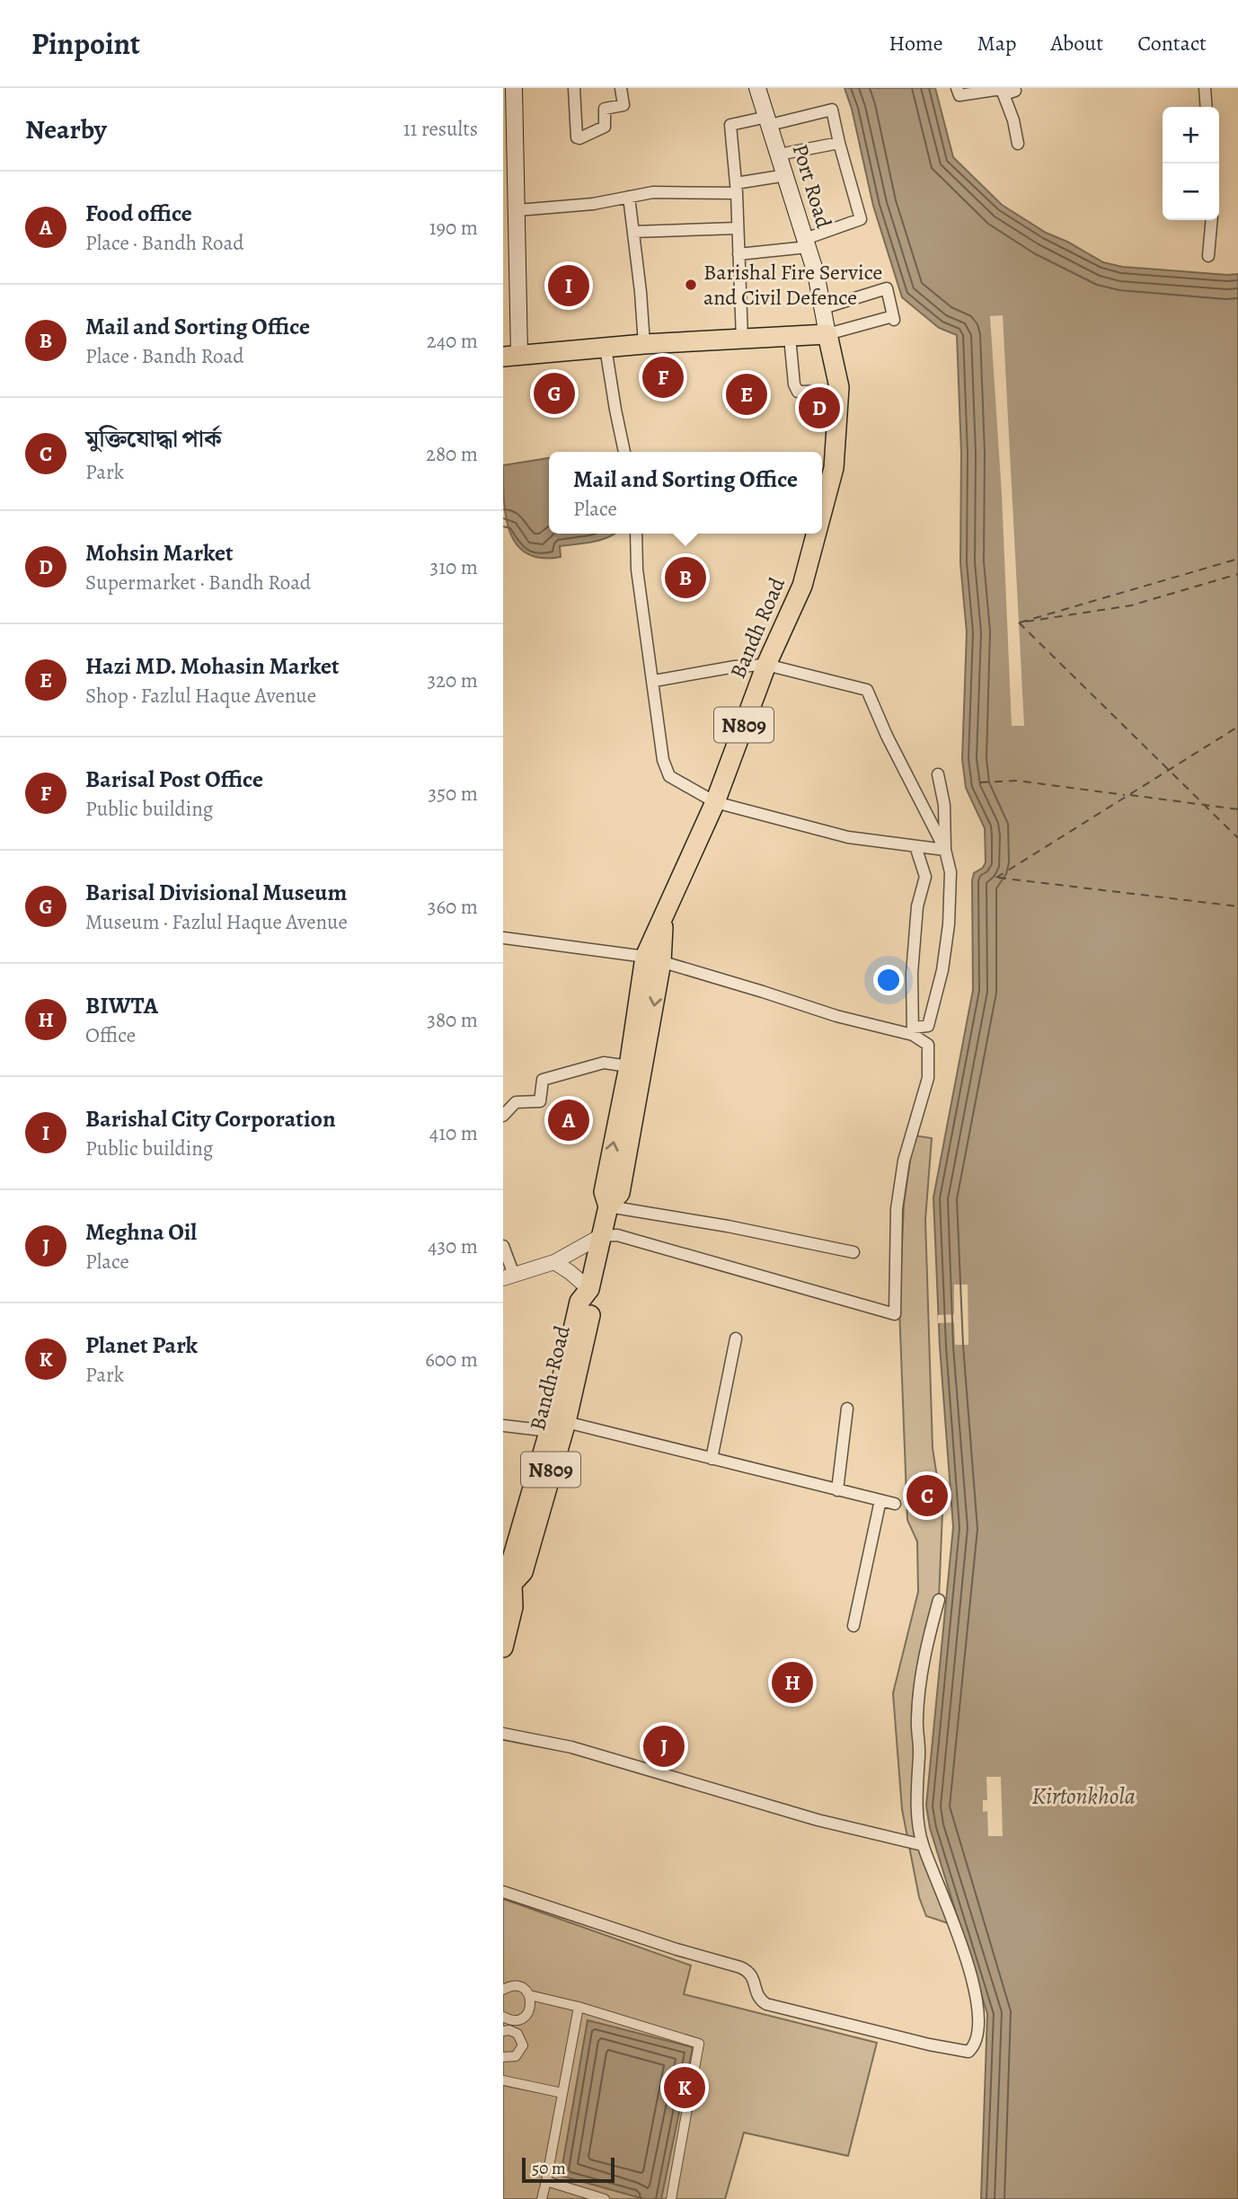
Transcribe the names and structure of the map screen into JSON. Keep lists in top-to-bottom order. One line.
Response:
{"streets":{"main road":["Port Road","Bandh Road","N809"]},"crossings":[["Port Road","Bandh Road"]],"water":["Kirtonkhola"],"places":["Barishal Fire Service and Civil Defence"],"scale_bar":"50 m","page":{"header":"Pinpoint","nav":["Home","Map","About","Contact"],"heading":["Nearby","11 results"],"map_buttons":["+","−"],"list":[{"mark":"A","name":"Food office","note":"Place · Bandh Road","value":"190 m"},{"mark":"B","name":"Mail and Sorting Office","note":"Place · Bandh Road","value":"240 m"},{"mark":"C","name":"মুক্তিযোদ্ধা পার্ক","note":"Park","value":"280 m"},{"mark":"D","name":"Mohsin Market","note":"Supermarket · Bandh Road","value":"310 m"},{"mark":"E","name":"Hazi MD. Mohasin Market","note":"Shop · Fazlul Haque Avenue","value":"320 m"},{"mark":"F","name":"Barisal Post Office","note":"Public building","value":"350 m"},{"mark":"G","name":"Barisal Divisional Museum","note":"Museum · Fazlul Haque Avenue","value":"360 m"},{"mark":"H","name":"BIWTA","note":"Office","value":"380 m"},{"mark":"I","name":"Barishal City Corporation","note":"Public building","value":"410 m"},{"mark":"J","name":"Meghna Oil","note":"Place","value":"430 m"},{"mark":"K","name":"Planet Park","note":"Park","value":"600 m"}],"pins":["I","F","G","E","D","B","A","C","H","J","K"],"popup":["Mail and Sorting Office","Place"],"scale":"50 m"}}
